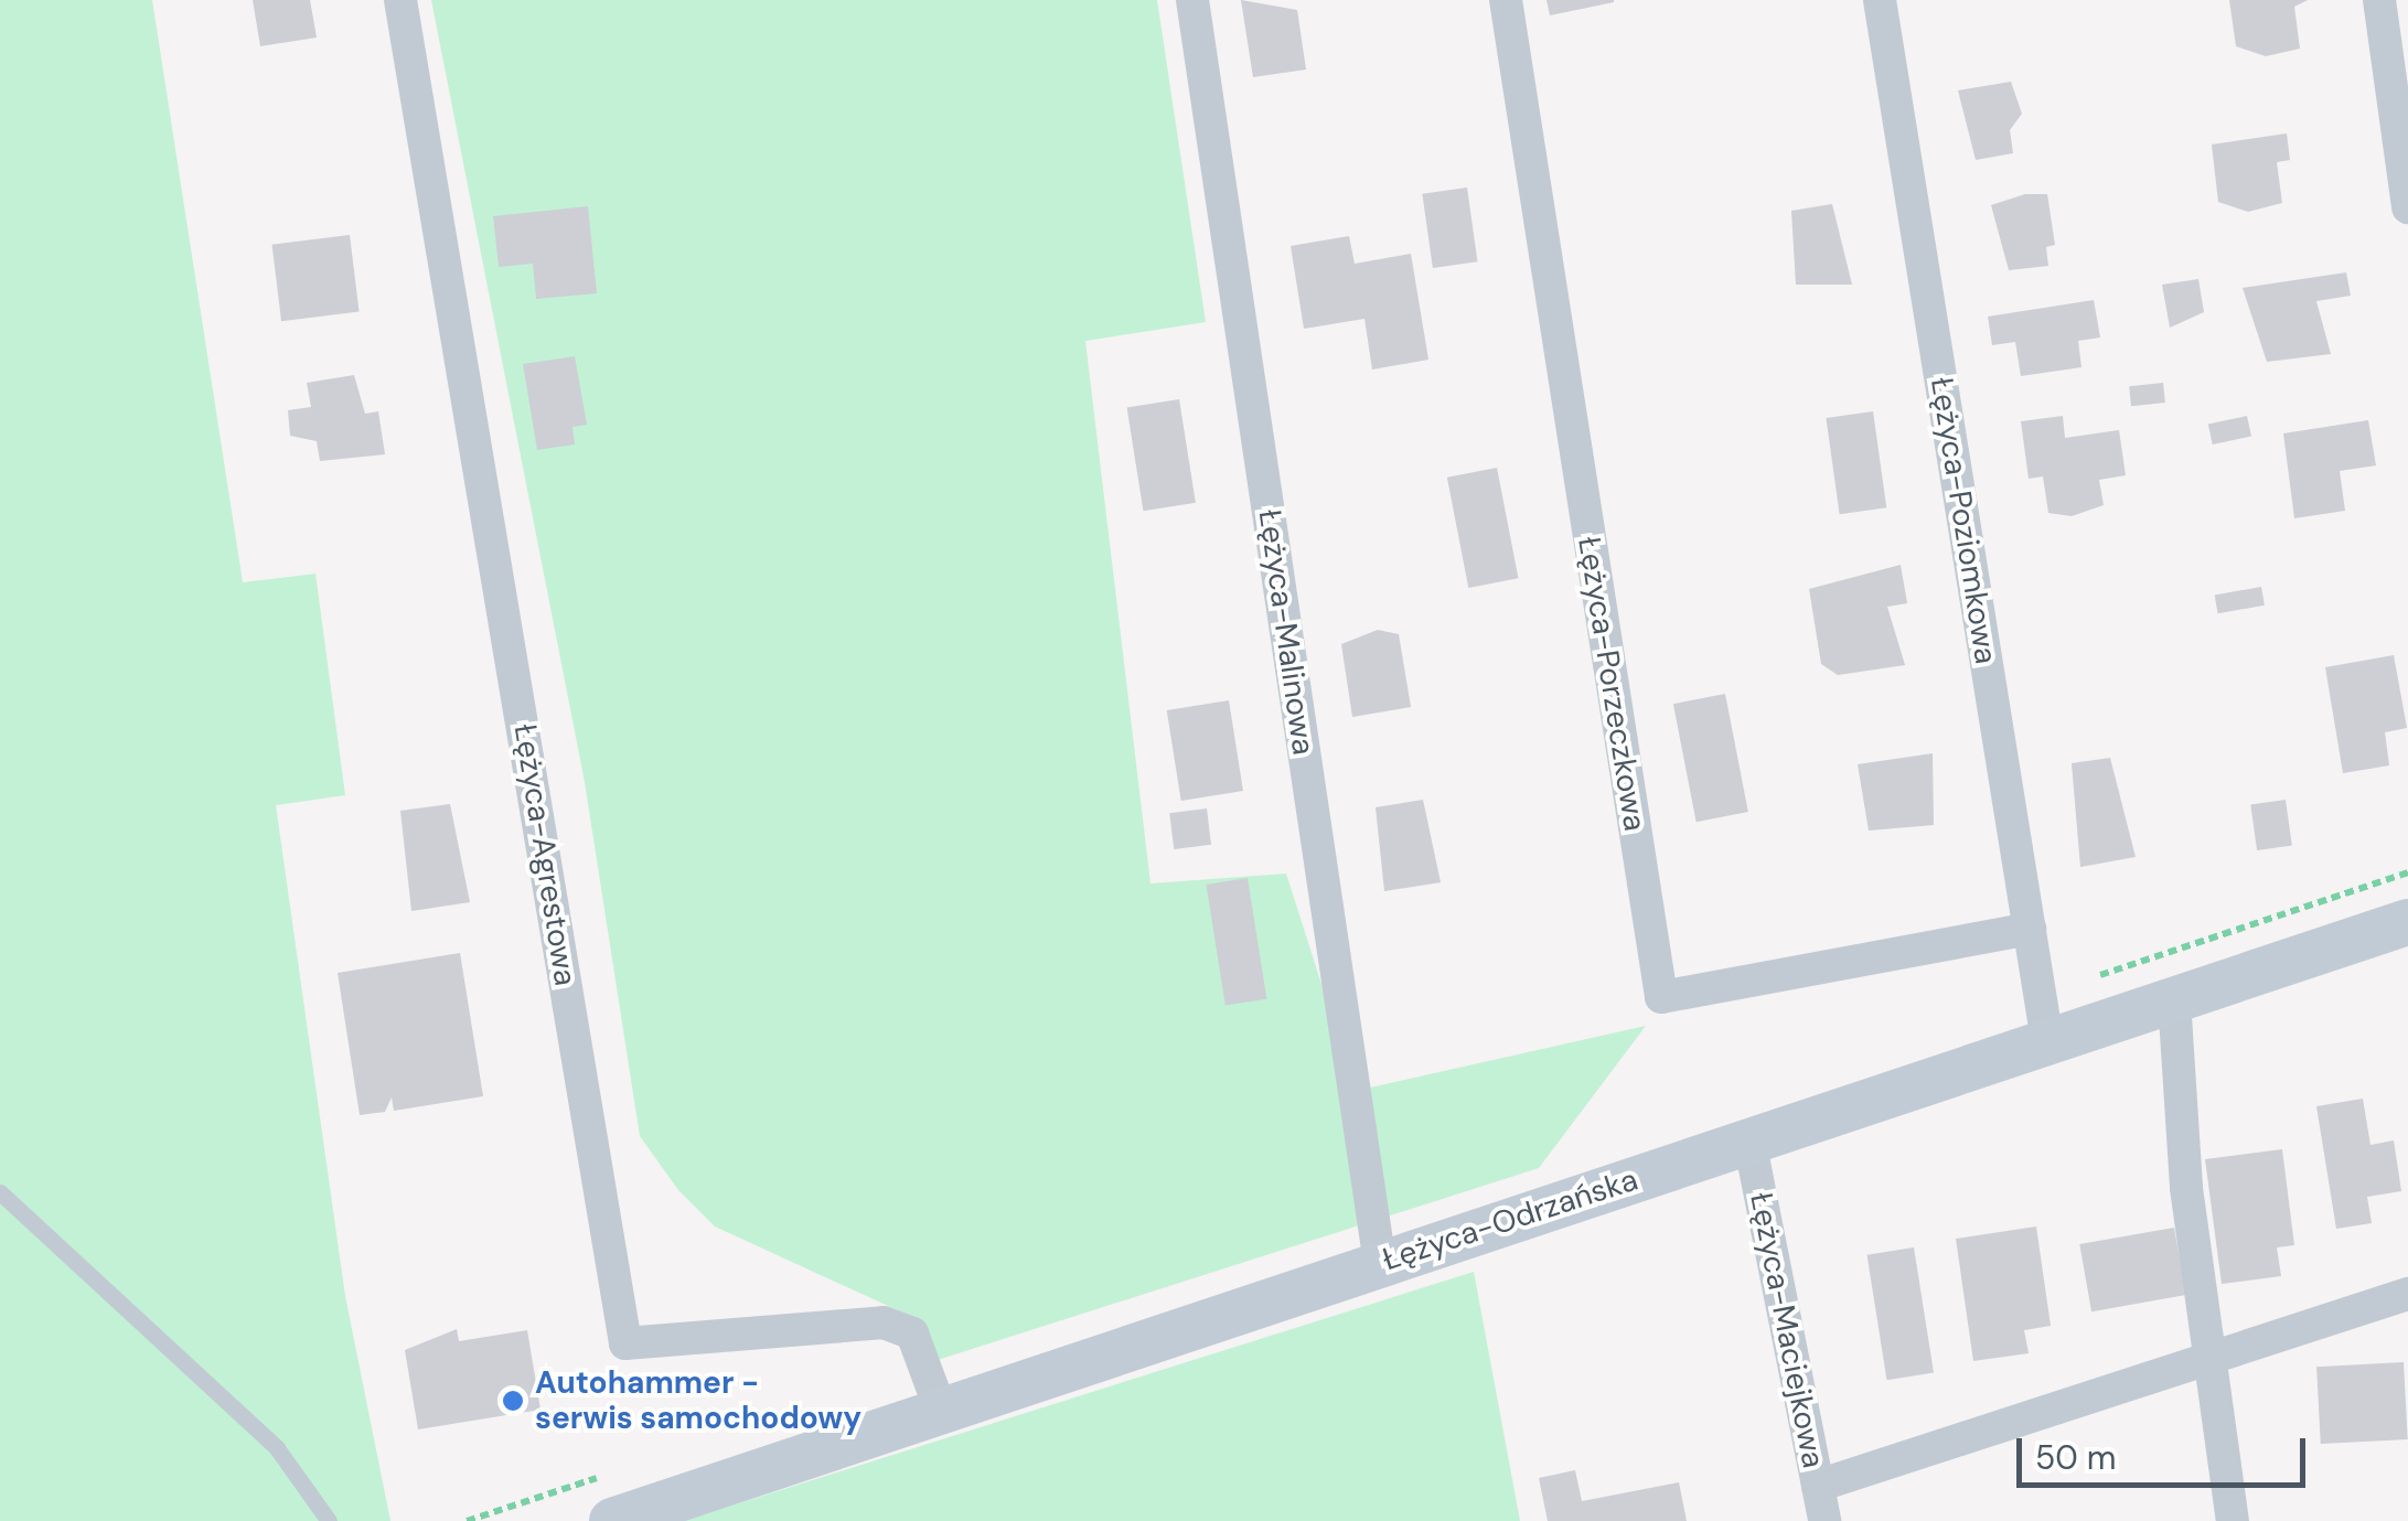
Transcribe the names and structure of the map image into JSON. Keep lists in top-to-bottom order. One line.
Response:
{"streets":{"main road":["Łężyca-Odrzańska"],"street":["Łężyca-Poziomkowa","Łężyca-Malinowa","Łężyca-Porzeczkowa","Łężyca-Agrestowa","Łężyca-Maciejkowa"]},"crossings":[["Łężyca-Poziomkowa","Łężyca-Porzeczkowa"],["Łężyca-Poziomkowa","Łężyca-Odrzańska"],["Łężyca-Malinowa","Łężyca-Odrzańska"],["Łężyca-Agrestowa","Łężyca-Odrzańska"],["Łężyca-Odrzańska","Łężyca-Maciejkowa"]],"places":["Autohammer - serwis samochodowy"],"scale_bar":"50 m"}
